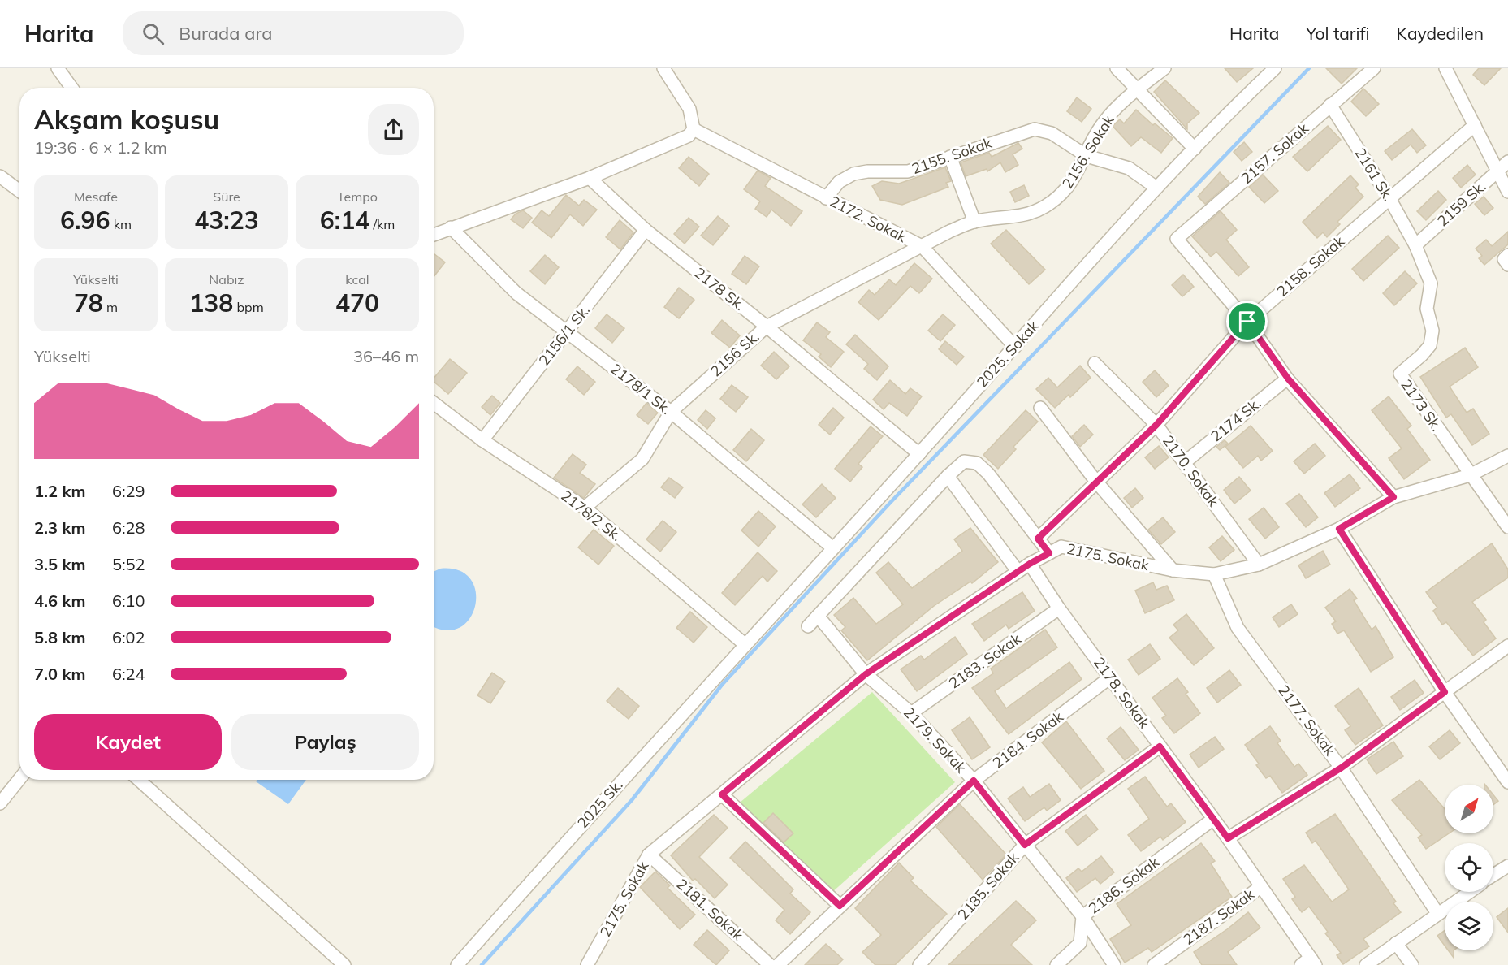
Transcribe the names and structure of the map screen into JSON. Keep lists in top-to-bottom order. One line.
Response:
{"streets":{"street":["2156. Sokak","2157. Sokak","2155. Sokak","2161 Sk.","2159 Sk.","2172. Sokak","2158. Sokak","2178 Sk.","2156/1 Sk.","2156 Sk.","2025. Sokak","2178/1 Sk.","2173 Sk.","2174 Sk.","2170. Sokak","2178/2 Sk.","2175. Sokak","2183. Sokak","2178. Sokak","2177. Sokak","2179. Sokak","2184. Sokak","2025 Sk.","2186. Sokak","2185. Sokak","2181. Sokak","2187. Sokak"]},"crossings":[["2156. Sokak","2155. Sokak"],["2156. Sokak","2172. Sokak"],["2156. Sokak","2156 Sk."],["2157. Sokak","2161 Sk."],["2157. Sokak","2158. Sokak"],["2155. Sokak","2172. Sokak"],["2161 Sk.","2159 Sk."],["2161 Sk.","2158. Sokak"],["2161 Sk.","2173 Sk."],["2172. Sokak","2156 Sk."],["2172. Sokak","2025. Sokak"],["2158. Sokak","2170. Sokak"],["2178 Sk.","2156/1 Sk."],["2178 Sk.","2156 Sk."],["2178 Sk.","2025. Sokak"],["2156/1 Sk.","2178/1 Sk."],["2156/1 Sk.","2178/2 Sk."],["2156 Sk.","2178/1 Sk."],["2156 Sk.","2178/2 Sk."],["2025. Sokak","2178/1 Sk."],["2025. Sokak","2178/2 Sk."],["2025. Sokak","2025 Sk."],["2173 Sk.","2175. Sokak"],["2174 Sk.","2170. Sokak"],["2170. Sokak","2175. Sokak"],["2178/2 Sk.","2025 Sk."],["2175. Sokak","2178. Sokak"],["2175. Sokak","2177. Sokak"],["2175. Sokak","2179. Sokak"],["2175. Sokak","2181. Sokak"],["2183. Sokak","2178. Sokak"],["2183. Sokak","2179. Sokak"],["2178. Sokak","2184. Sokak"],["2178. Sokak","2186. Sokak"],["2178. Sokak","2185. Sokak"],["2178. Sokak","2187. Sokak"],["2179. Sokak","2184. Sokak"],["2179. Sokak","2186. Sokak"],["2179. Sokak","2185. Sokak"]],"north":"top right","page":{"header":"Harita","search":"Burada ara","nav":["Harita","Yol tarifi","Kaydedilen"],"heading":["Akşam koşusu","19:36 · 6 × 1.2 km"],"stats":[["Mesafe","6.96 km"],["Süre","43:23"],["Tempo","6:14 /km"],["Yükselti","78 m"],["Nabız","138 bpm"],["kcal","470"]],"chart":["Yükselti","36–46 m"],"list":[{"name":"1.2 km","note":"6:29"},{"name":"2.3 km","note":"6:28"},{"name":"3.5 km","note":"5:52"},{"name":"4.6 km","note":"6:10"},{"name":"5.8 km","note":"6:02"},{"name":"7.0 km","note":"6:24"}],"buttons":["Kaydet","Paylaş"]}}
